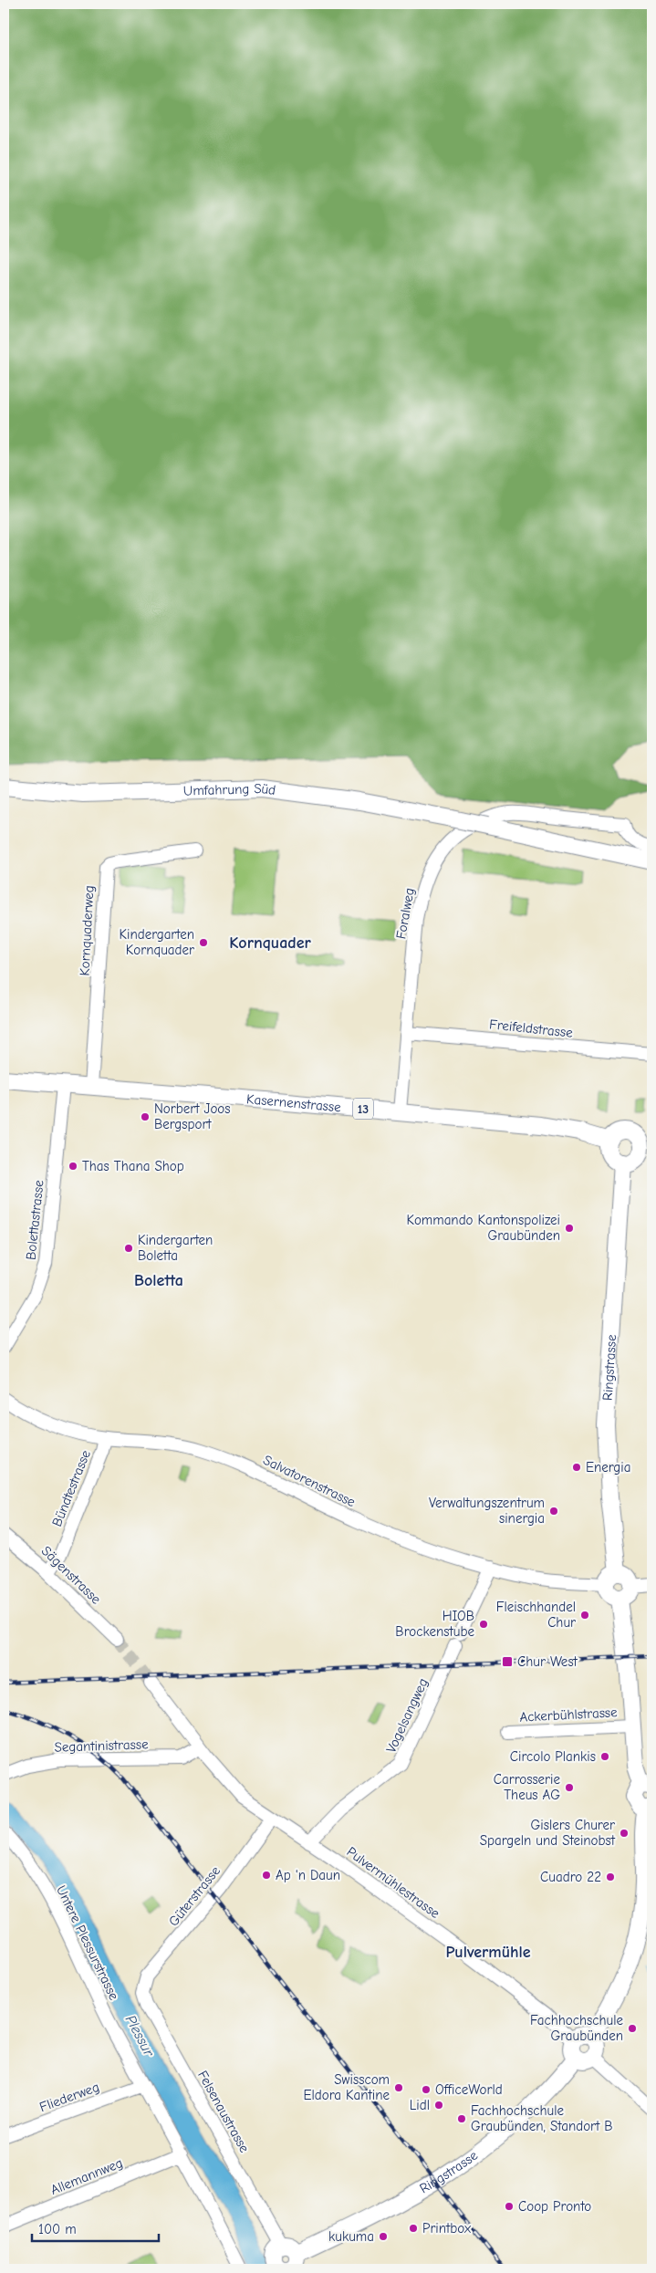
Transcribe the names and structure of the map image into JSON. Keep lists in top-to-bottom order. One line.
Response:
{"streets":{"main road":["Umfahrung Süd","Kasernenstrasse","13","Ringstrasse"],"street":["Foralweg","Kornquaderweg","Freifeldstrasse","Bolettastrasse","Salvatorenstrasse","Bündtestrasse","Sägenstrasse","Ackerbühlstrasse","Vogelsangweg","Segantinistrasse","Pulvermühlestrasse","Güterstrasse","Untere Plessurstrasse","Fliederweg","Felsenaustrasse","Allemannweg"]},"crossings":[["Foralweg","Freifeldstrasse"],["Foralweg","Kasernenstrasse"],["Kornquaderweg","Kasernenstrasse"],["Kasernenstrasse","Bolettastrasse"],["Kasernenstrasse","Ringstrasse"],["Ringstrasse","Salvatorenstrasse"],["Ringstrasse","Pulvermühlestrasse"],["Salvatorenstrasse","Bündtestrasse"],["Salvatorenstrasse","Vogelsangweg"],["Bündtestrasse","Sägenstrasse"],["Vogelsangweg","Pulvermühlestrasse"],["Segantinistrasse","Pulvermühlestrasse"],["Pulvermühlestrasse","Güterstrasse"],["Güterstrasse","Felsenaustrasse"],["Untere Plessurstrasse","Fliederweg"],["Untere Plessurstrasse","Allemannweg"]],"districts":["Kornquader","Boletta","Pulvermühle"],"water":["Plessur"],"places":{"other":["Kindergarten Kornquader","Norbert Joos Bergsport","Thas Thana Shop","Kommando Kantonspolizei Graubünden","Kindergarten Boletta","Energia","Verwaltungszentrum sinergia","Fleischhandel Chur","HIOB Brockenstube","Circolo Plankis","Carrosserie Theus AG","Gislers Churer Spargeln und Steinobst","Ap 'n Daun","Cuadro 22","Fachhochschule Graubünden","Swisscom Eldora Kantine","OfficeWorld","Lidl","Fachhochschule Graubünden, Standort B","Coop Pronto","Printbox","kukuma"],"transit":["Chur West"]},"scale_bar":"100 m"}
